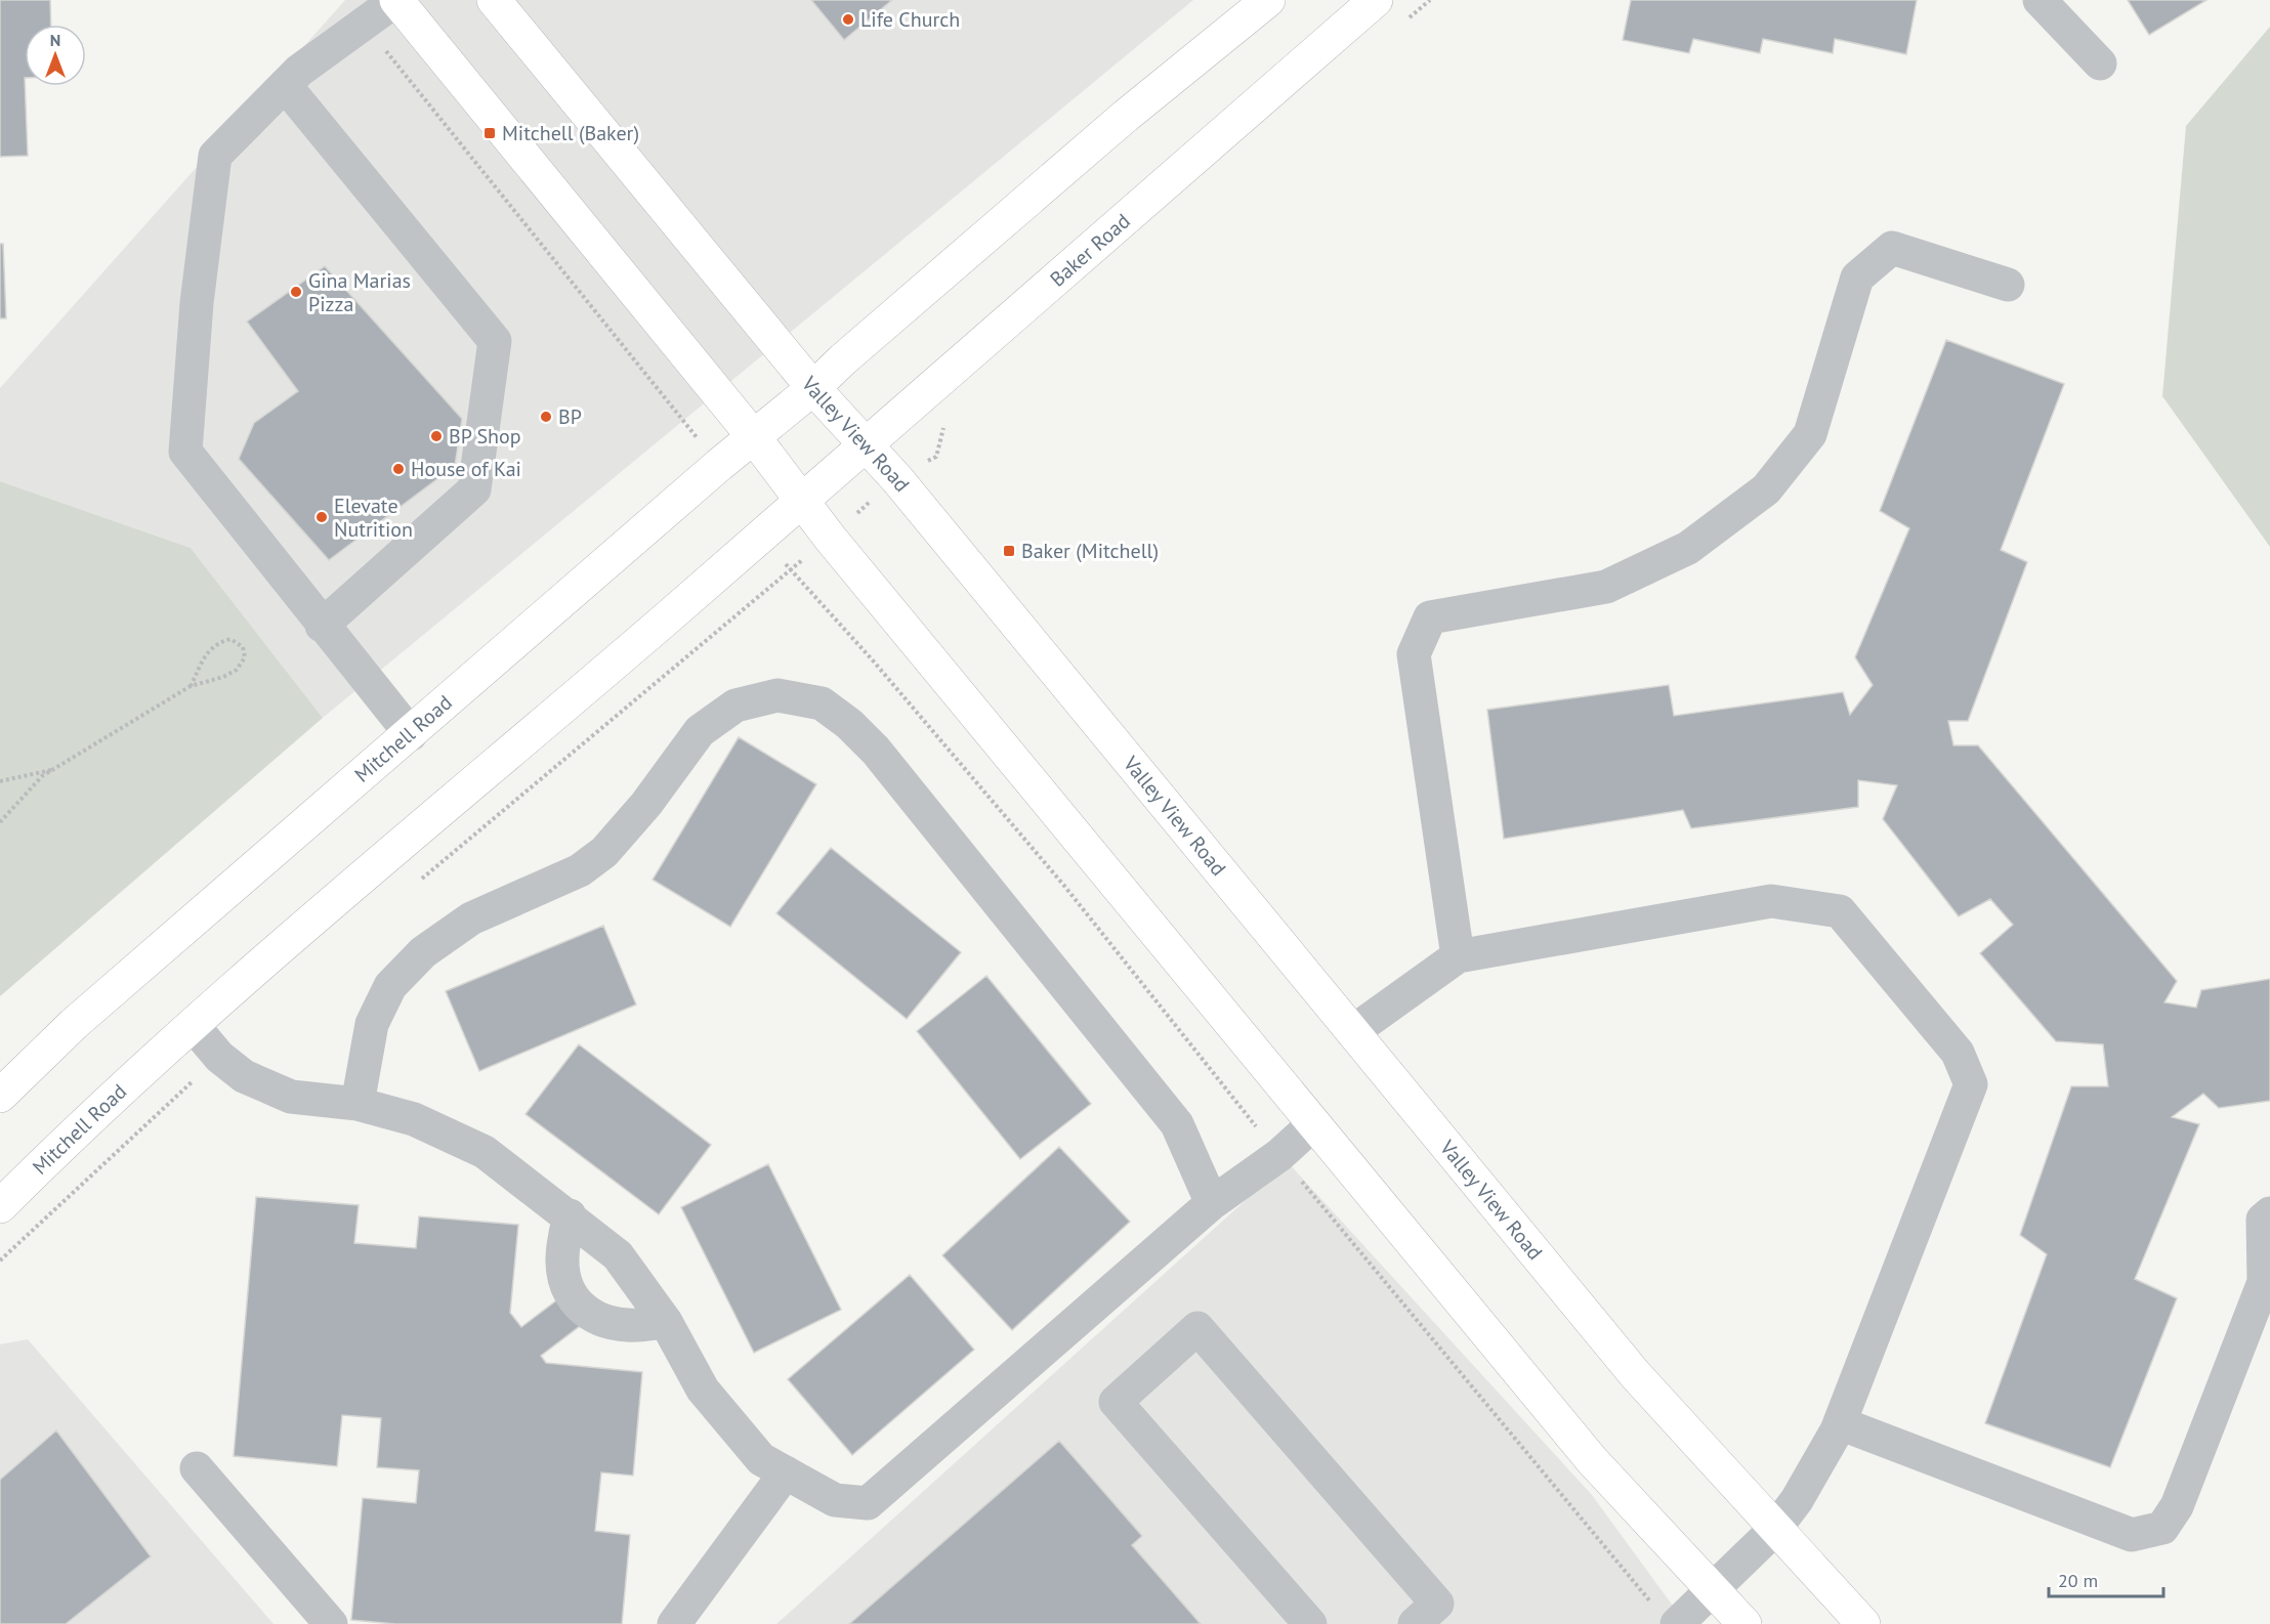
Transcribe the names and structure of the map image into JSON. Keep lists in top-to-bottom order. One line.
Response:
{"streets":{"main road":["Baker Road","Valley View Road","Mitchell Road"]},"crossings":[["Baker Road","Valley View Road"],["Baker Road","Mitchell Road"],["Valley View Road","Mitchell Road"]],"places":{"other":["Life Church","Gina Marias Pizza","BP","BP Shop","House of Kai","Elevate Nutrition"],"transit":["Mitchell (Baker)","Baker (Mitchell)"]},"scale_bar":"20 m","north":"top"}
